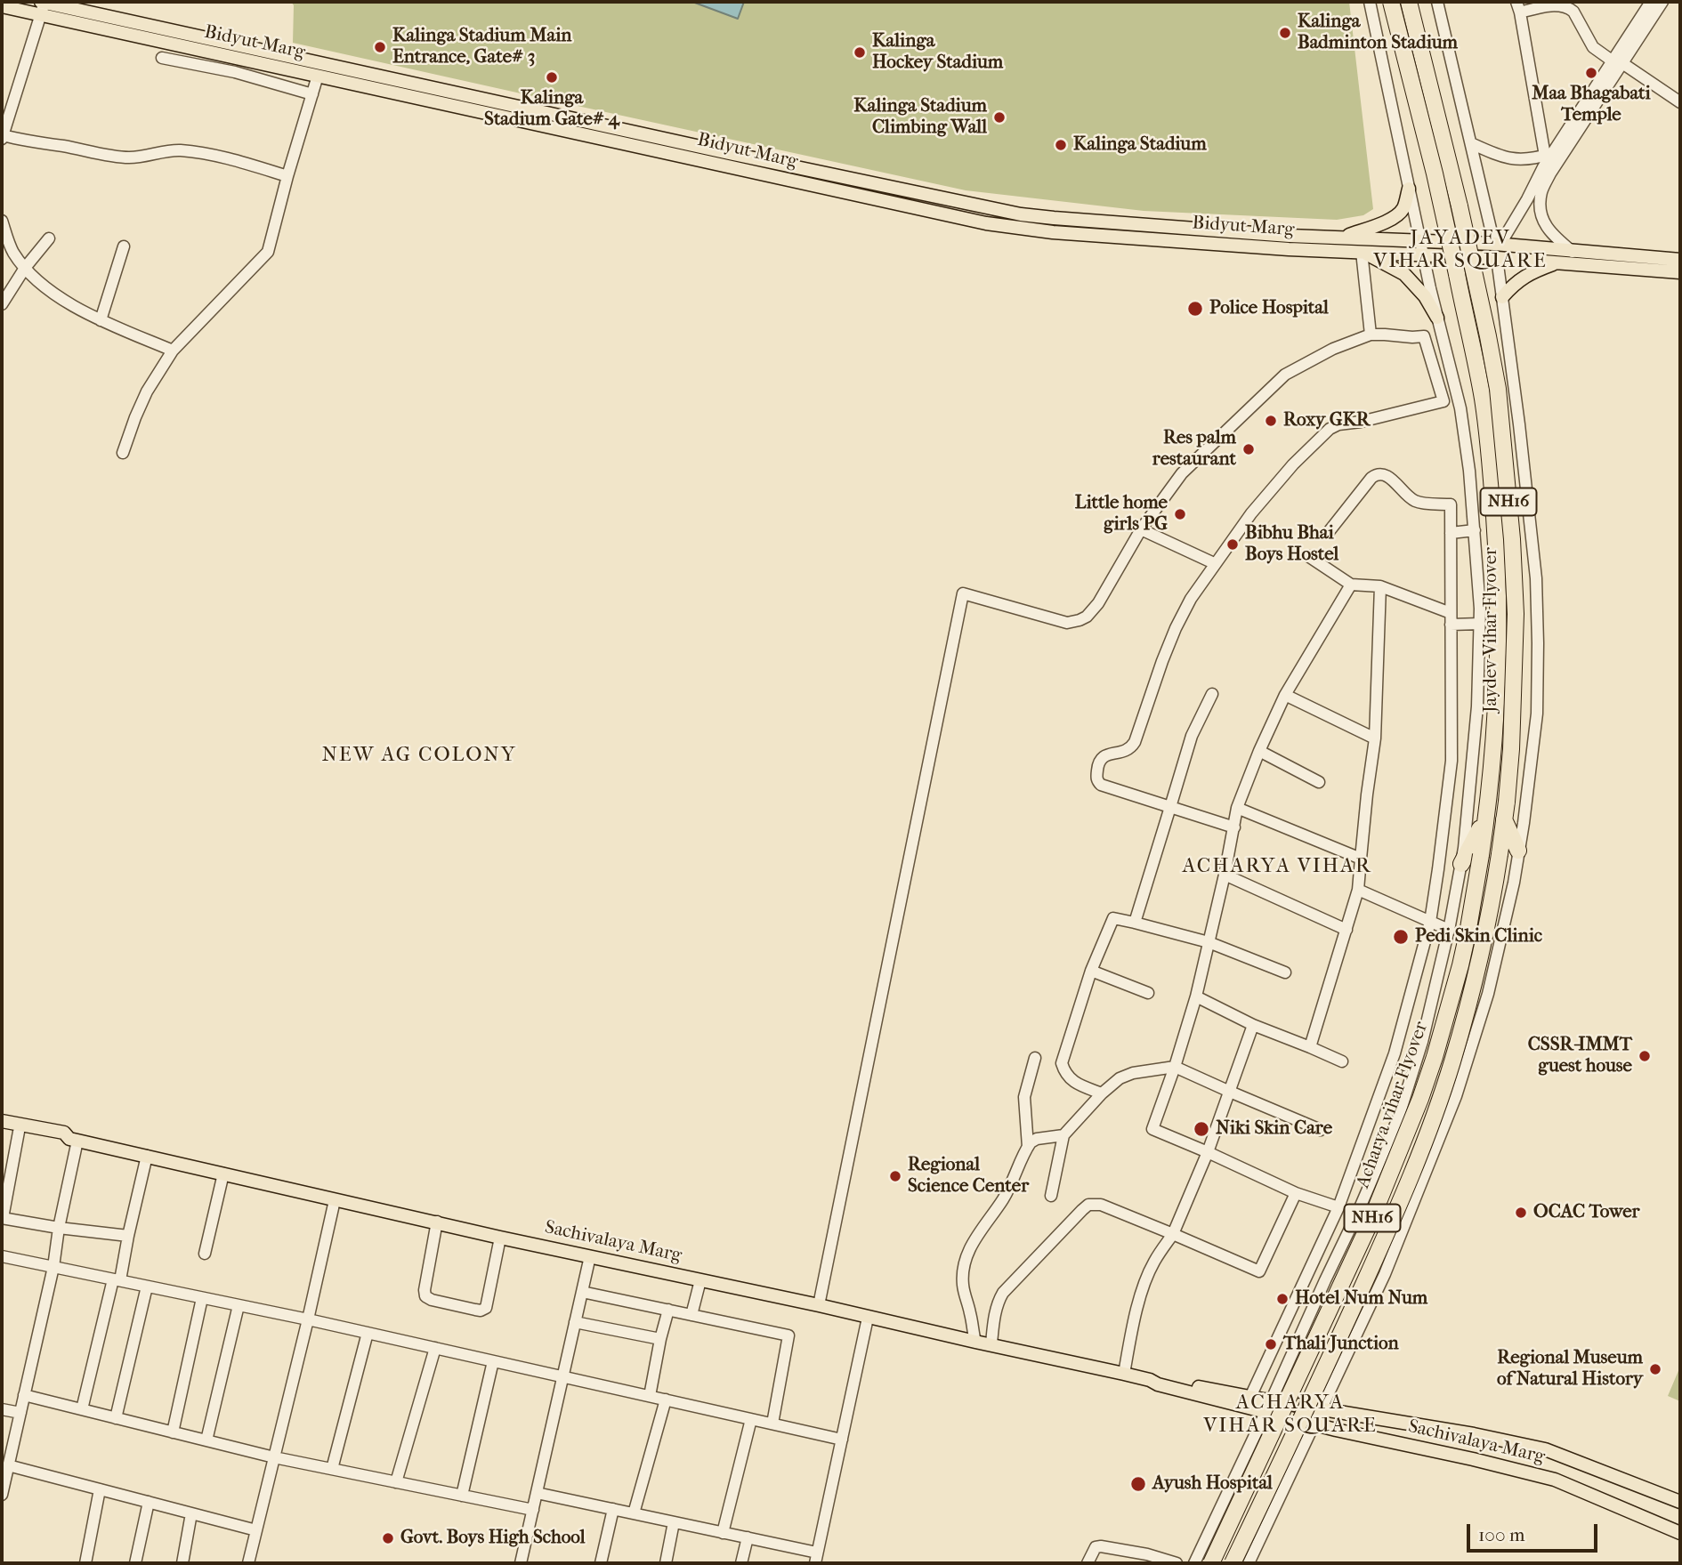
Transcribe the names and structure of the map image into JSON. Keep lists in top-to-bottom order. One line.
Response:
{"streets":{"highway":["NH16","Jaydev Vihar Flyover","Acharya vihar Flyover"],"main road":["Bidyut Marg","Sachivalaya Marg"]},"crossings":[["Jaydev Vihar Flyover","Acharya vihar Flyover"]],"districts":["JAYADEV VIHAR SQUARE","NEW AG COLONY","ACHARYA VIHAR","ACHARYA VIHAR SQUARE"],"places":["Kalinga Badminton Stadium","Kalinga Stadium Main Entrance, Gate# 3","Kalinga Hockey Stadium","Maa Bhagabati Temple","Kalinga Stadium Gate# 4","Kalinga Stadium Climbing Wall","Kalinga Stadium","Police Hospital","Roxy GKR","Res palm restaurant","Little home girls PG","Bibhu Bhai Boys Hostel","Pedi Skin Clinic","CSSR-IMMT guest house","Niki Skin Care","Regional Science Center","OCAC Tower","Hotel Num Num","Thali Junction","Regional Museum of Natural History","Ayush Hospital","Govt. Boys High School"],"scale_bar":"100 m"}
